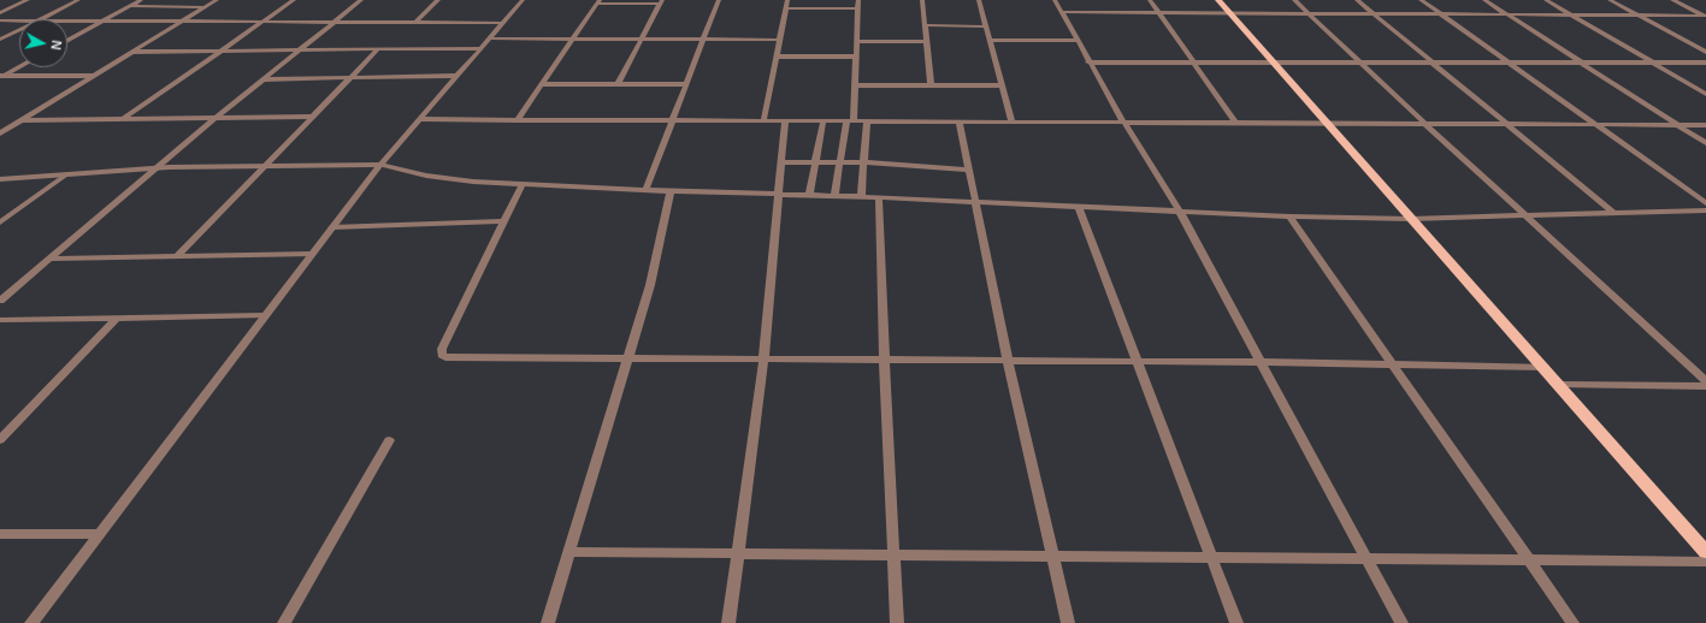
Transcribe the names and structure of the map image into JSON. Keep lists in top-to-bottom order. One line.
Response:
{"north":"right"}
